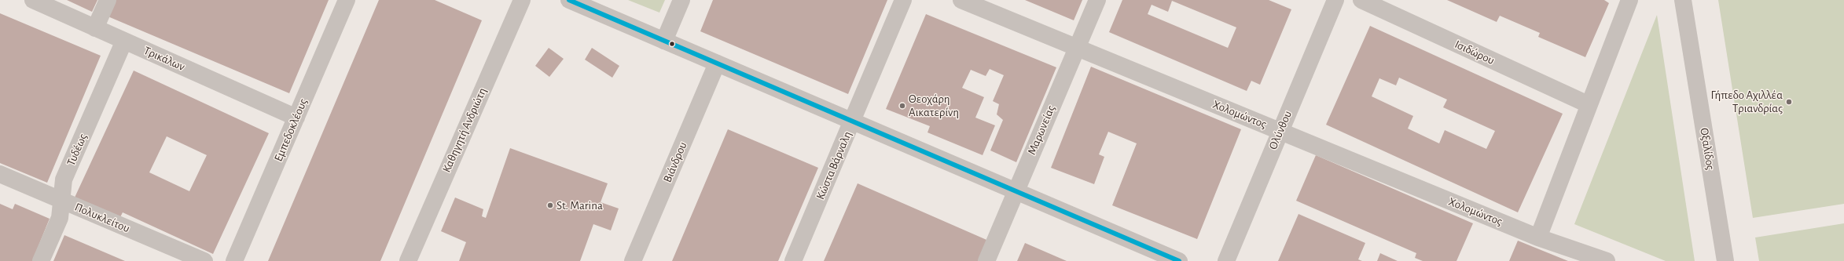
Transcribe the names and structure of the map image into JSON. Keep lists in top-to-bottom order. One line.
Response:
{"streets":{"street":["Ισιδώρου","Τρικάλων","Χολομώντος","Εμπεδοκλέους","Καθηγητή Ανδριώτη","Μαρωνείας","Ολύνθου","Οξαλίδος","Τυδέως","Βιάνδρου","Κώστα Βάρναλη","Πολυκλείτου"]},"crossings":[["Τρικάλων","Εμπεδοκλέους"],["Τρικάλων","Τυδέως"],["Χολομώντος","Μαρωνείας"],["Χολομώντος","Ολύνθου"],["Τυδέως","Πολυκλείτου"]],"places":["Γήπεδο Αχιλλέα Τριανδρίας","Θεοχάρη Αικατερίνη","St. Marina"]}
